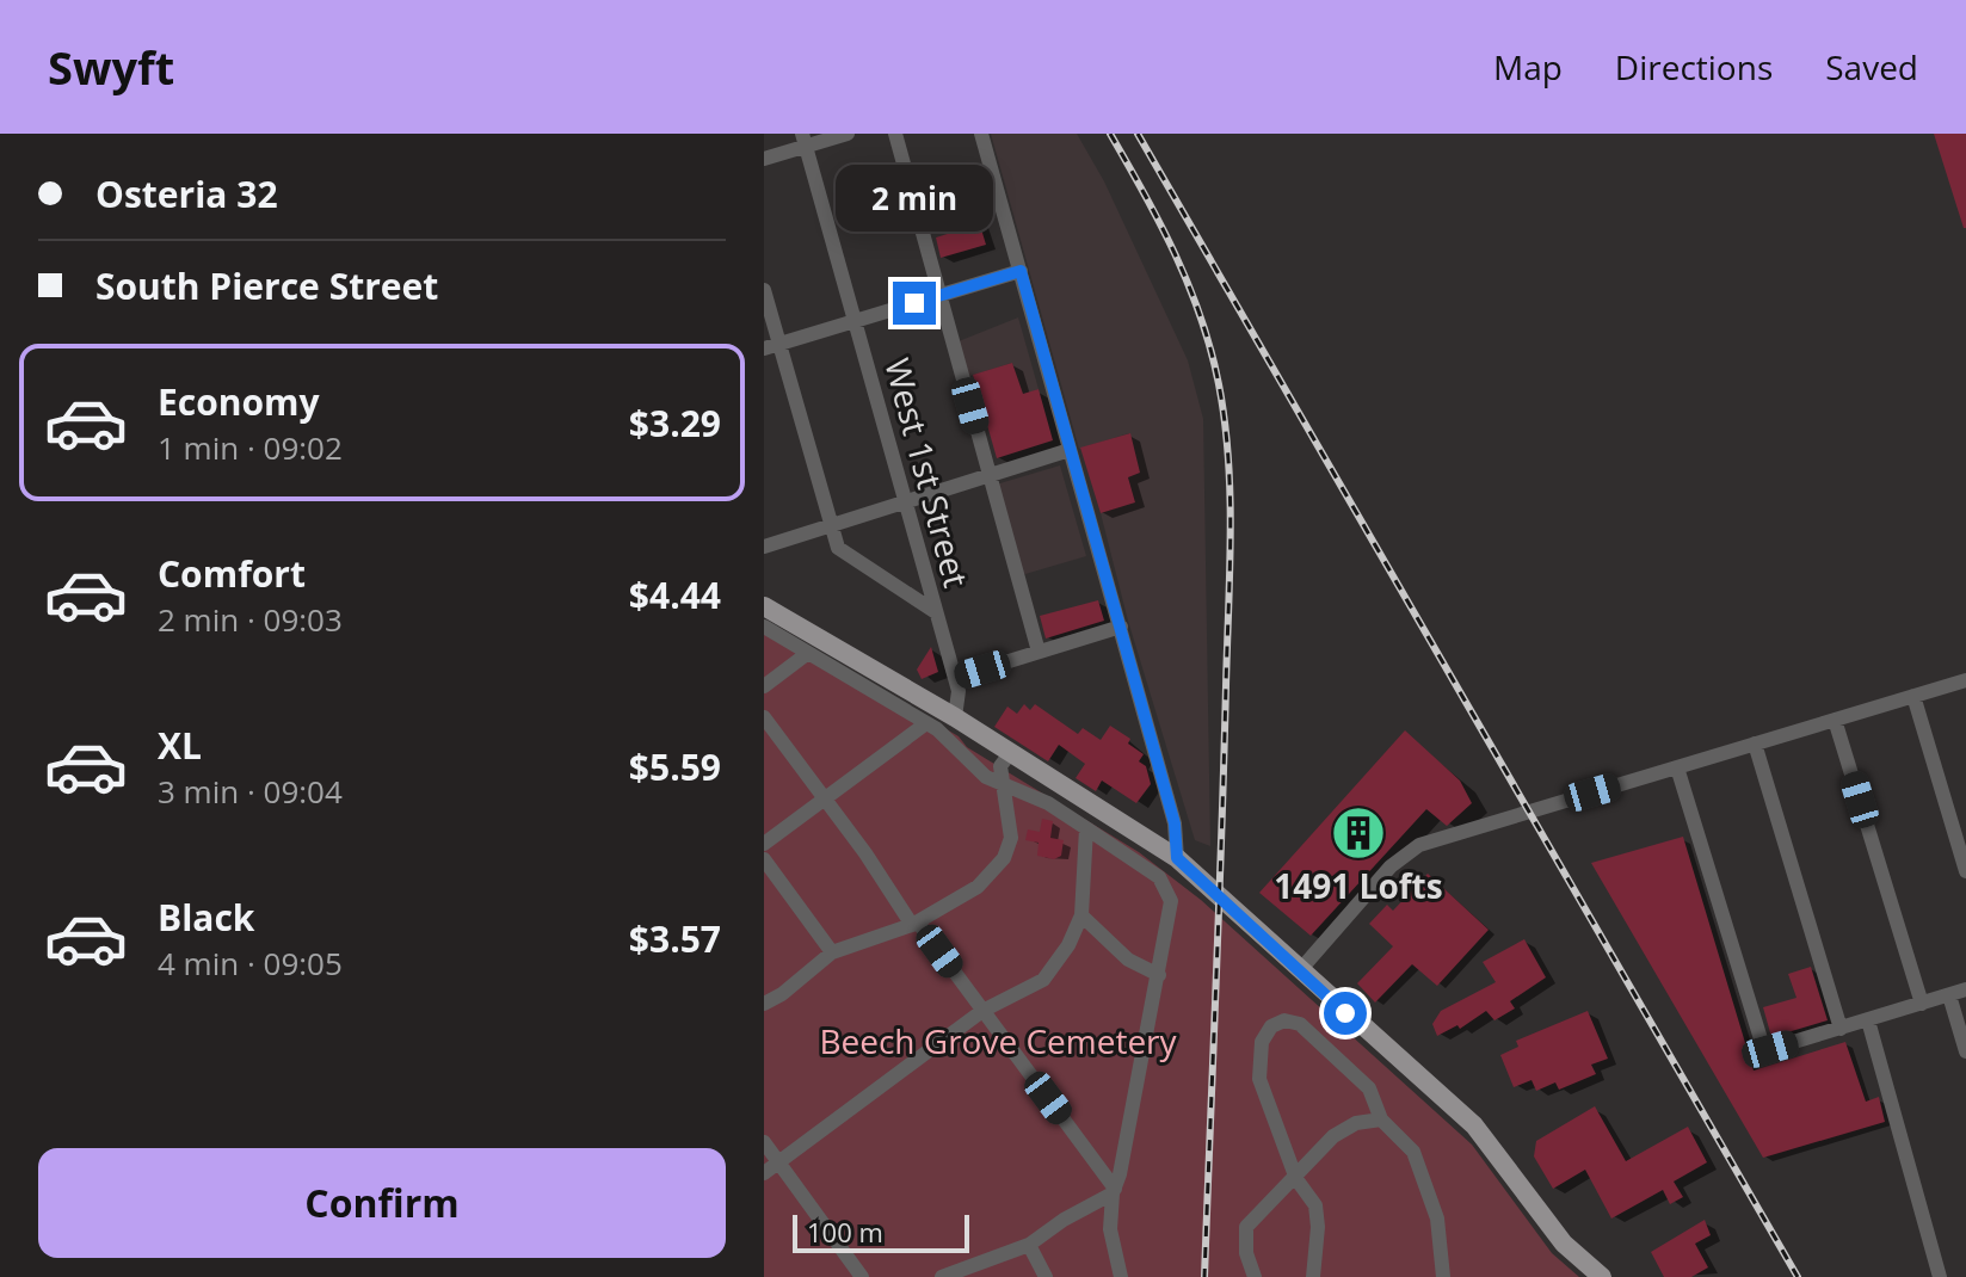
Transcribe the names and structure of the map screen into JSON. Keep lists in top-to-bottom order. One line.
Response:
{"streets":{"street":["West 1st Street"]},"parks":["Beech Grove Cemetery"],"places":{"building":["1491 Lofts"]},"scale_bar":"100 m","page":{"header":"Swyft","nav":["Map","Directions","Saved"],"banner":["Osteria 32","South Pierce Street"],"bubble":"2 min","list":[{"name":"Economy","note":"1 min · 09:02","value":"$3.29"},{"name":"Comfort","note":"2 min · 09:03","value":"$4.44"},{"name":"XL","note":"3 min · 09:04","value":"$5.59"},{"name":"Black","note":"4 min · 09:05","value":"$3.57"}],"buttons":"Confirm","scale":"100 m"}}
